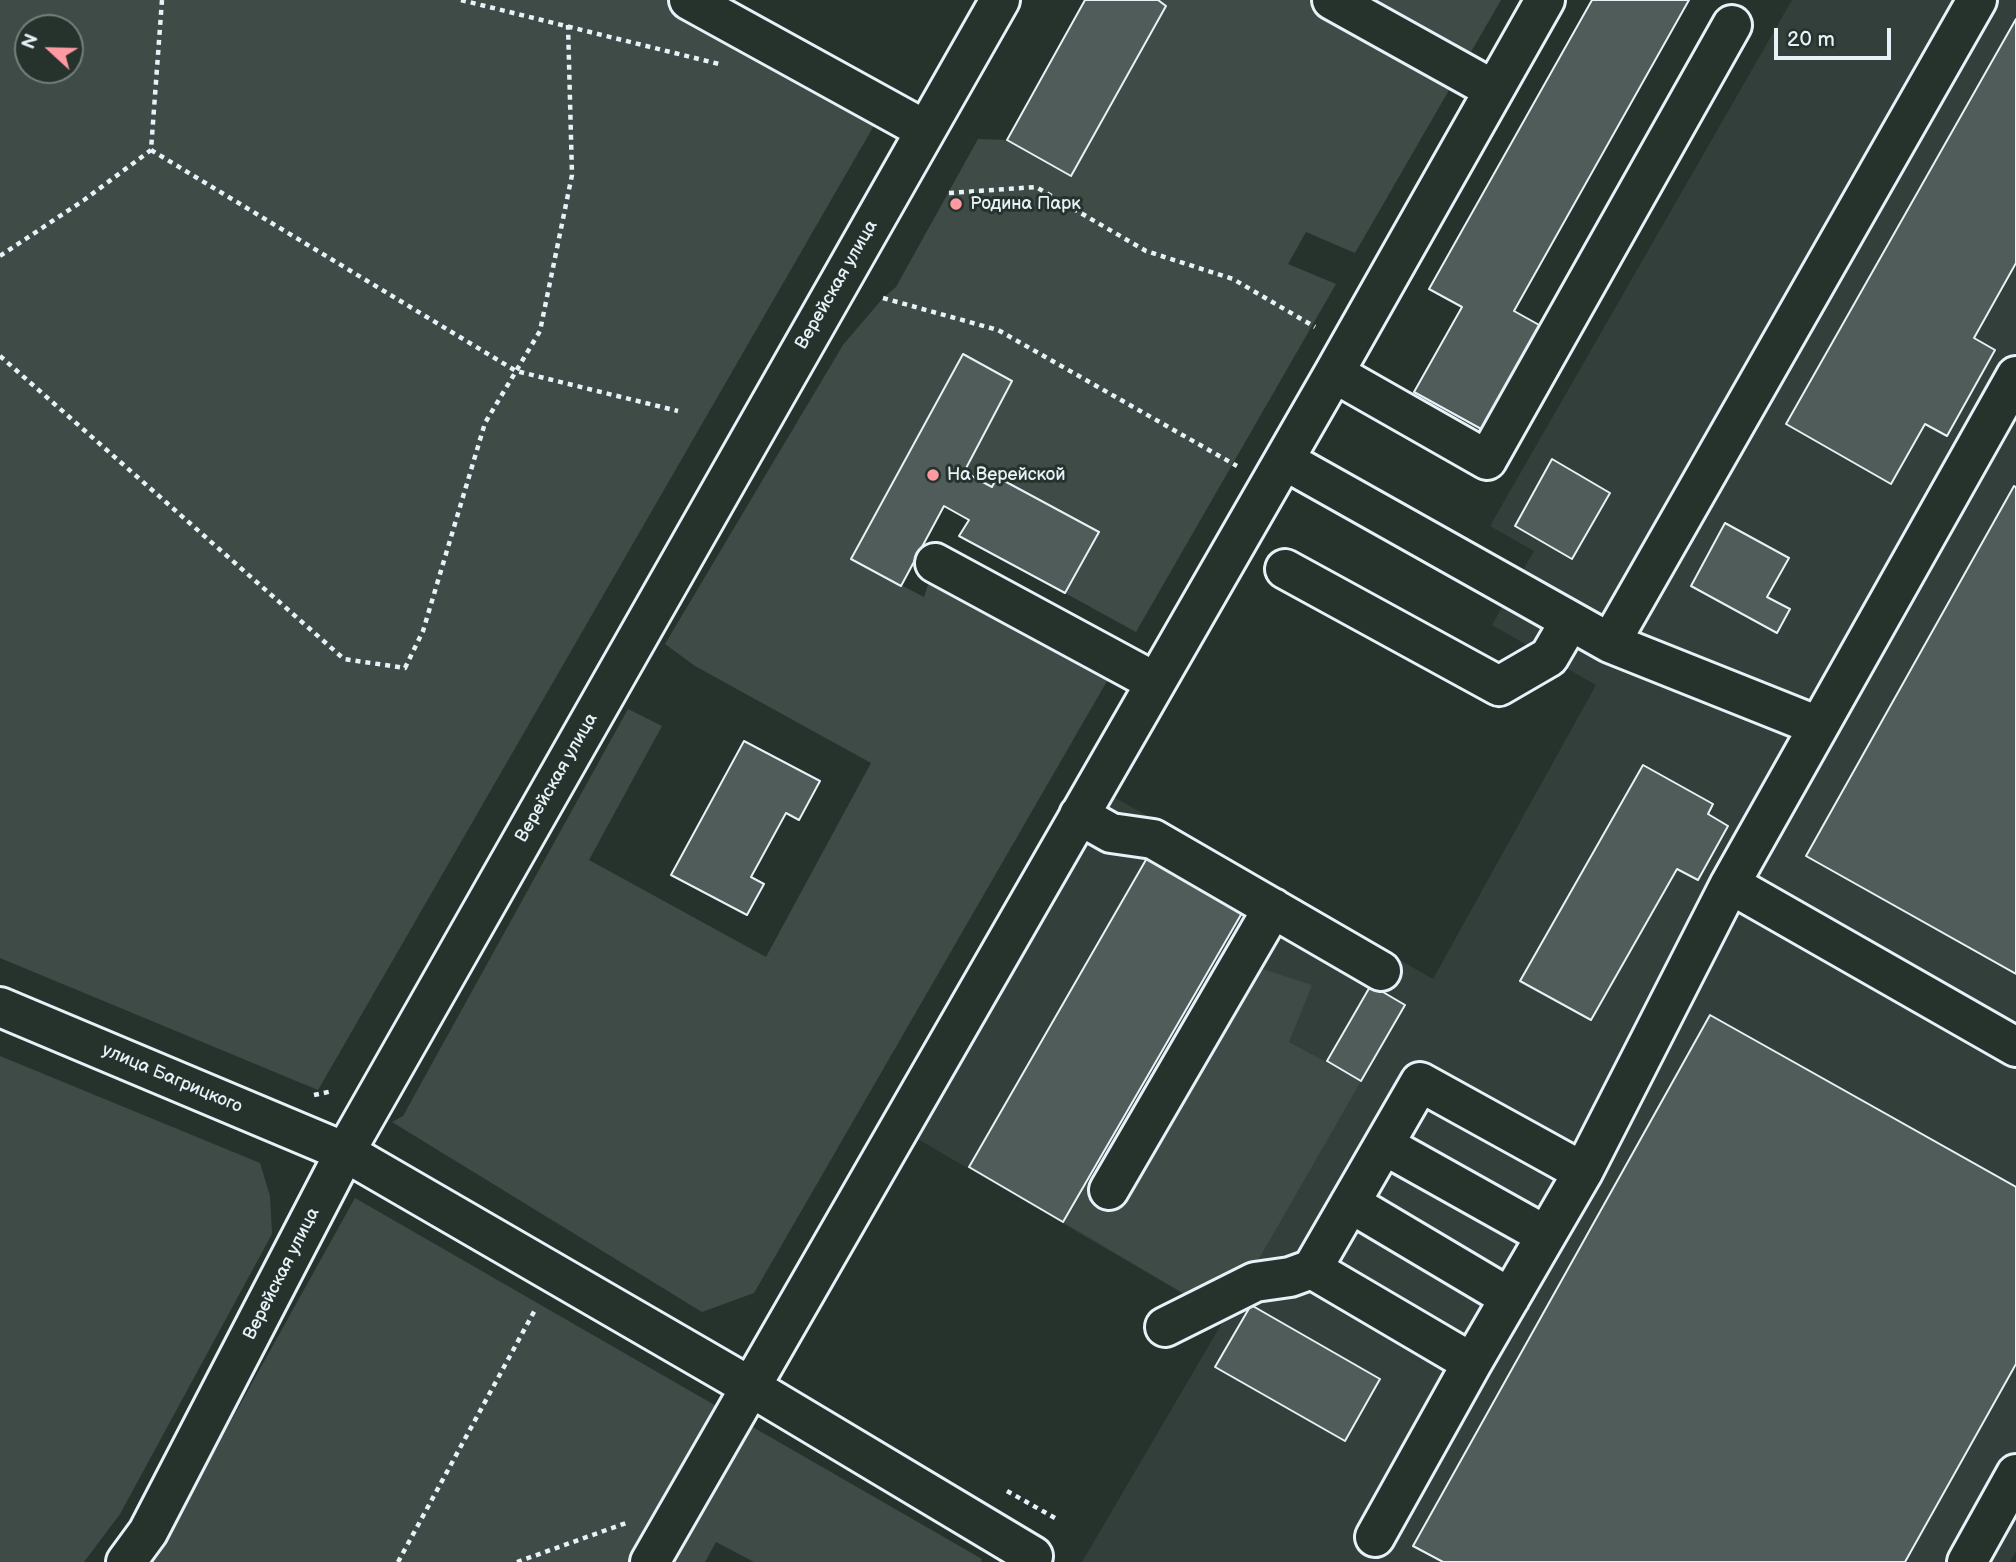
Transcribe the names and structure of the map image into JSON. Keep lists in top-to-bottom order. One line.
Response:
{"streets":{"street":["Верейская улица","улица Багрицкого"]},"crossings":[["Верейская улица","улица Багрицкого"]],"places":["Родина Парк","На Верейской"],"scale_bar":"20 m","north":"left"}
